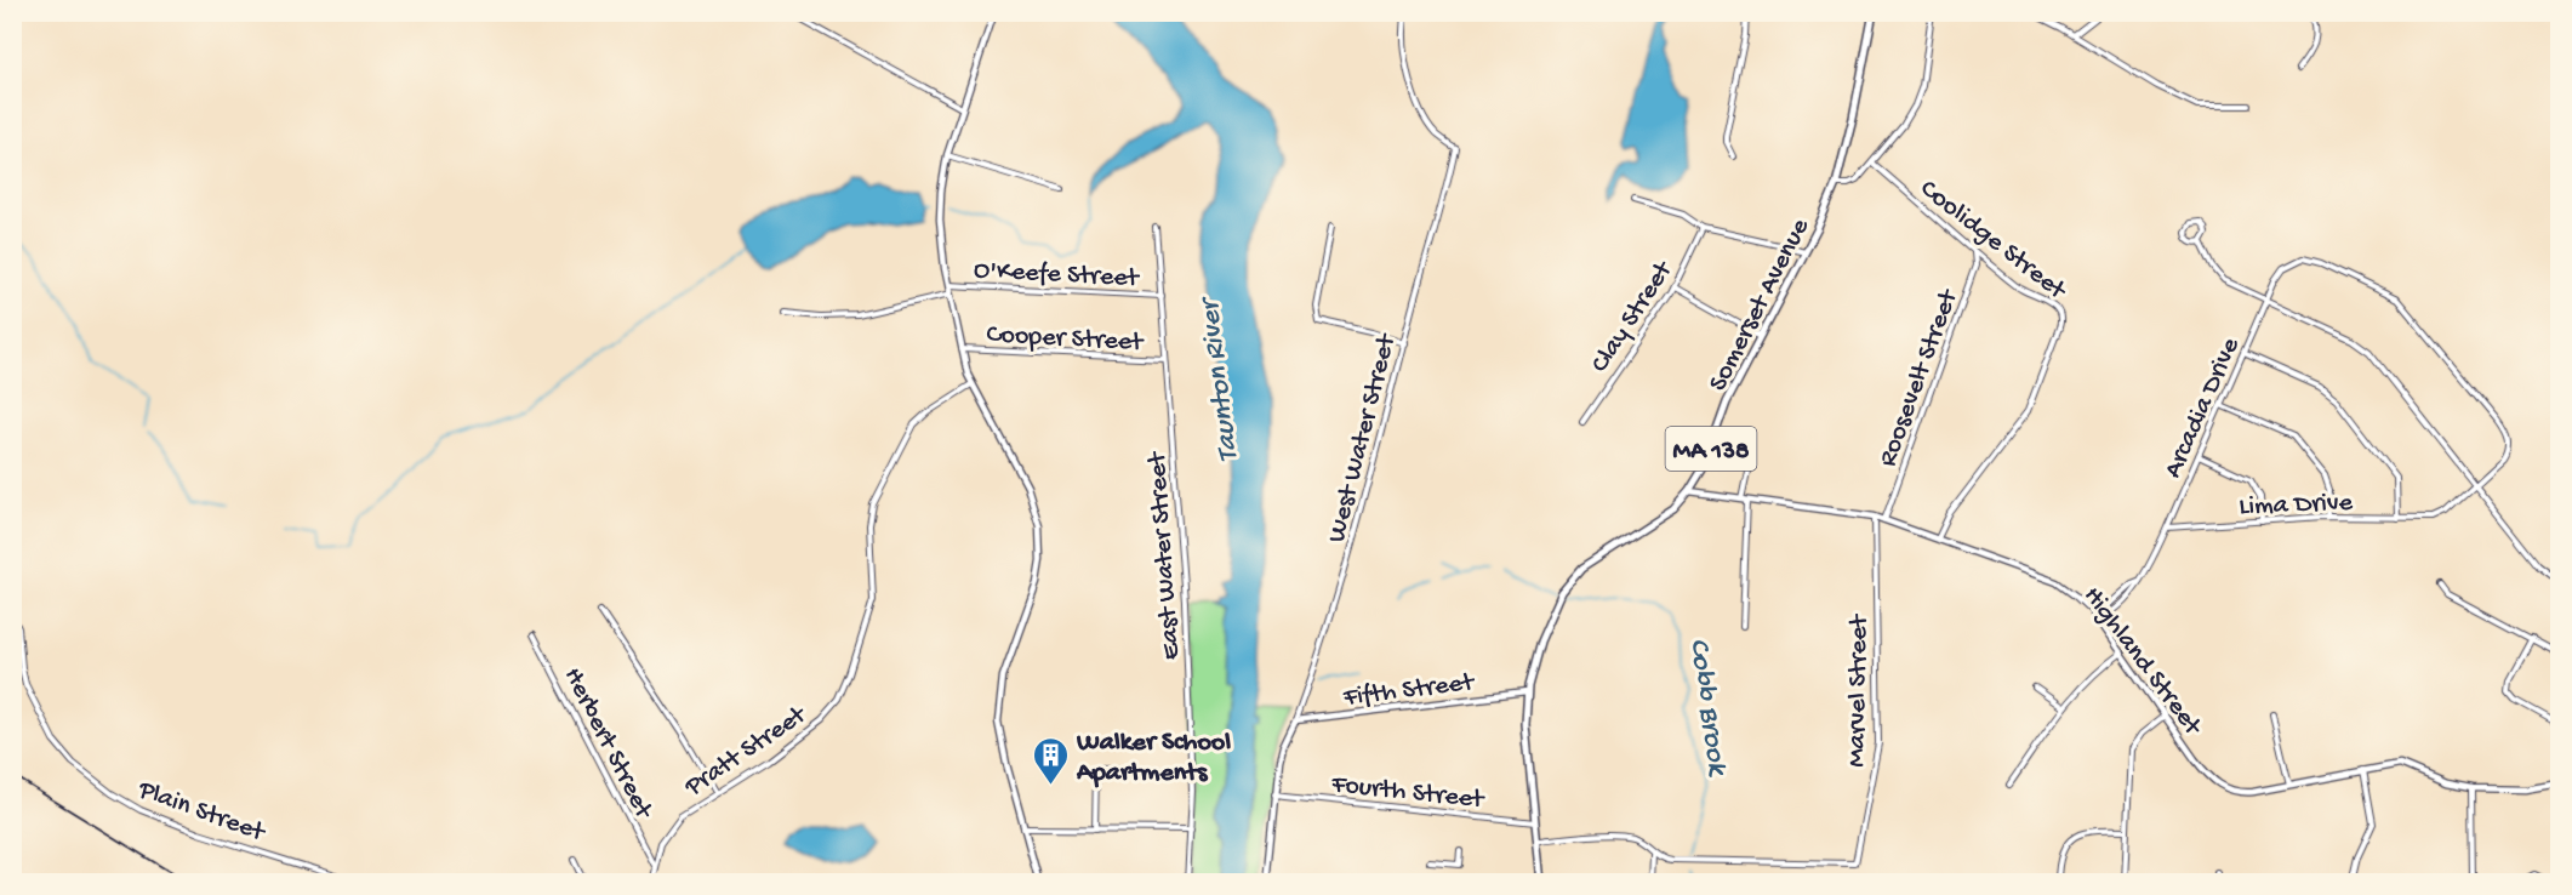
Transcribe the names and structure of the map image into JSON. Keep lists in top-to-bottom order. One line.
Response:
{"streets":{"main road":["Somerset Avenue","MA 138"],"street":["Coolidge Street","O'Keefe Street","Clay Street","Cooper Street","Roosevelt Street","Arcadia Drive","West Water Street","Lima Drive","East Water Street","Highland Street","Fifth Street","Marvel Street","Herbert Street","Pratt Street","Fourth Street","Plain Street"]},"crossings":[["Coolidge Street","Roosevelt Street"],["Coolidge Street","Highland Street"],["O'Keefe Street","East Water Street"],["Somerset Avenue","MA 138"],["Somerset Avenue","Highland Street"],["Somerset Avenue","Fifth Street"],["Somerset Avenue","Fourth Street"],["Cooper Street","East Water Street"],["Roosevelt Street","Highland Street"],["Arcadia Drive","Lima Drive"],["West Water Street","Fifth Street"],["West Water Street","Fourth Street"],["Highland Street","Marvel Street"],["Herbert Street","Pratt Street"]],"water":["Taunton River","Cobb Brook"],"places":{"building":["Walker School Apartments"]}}
